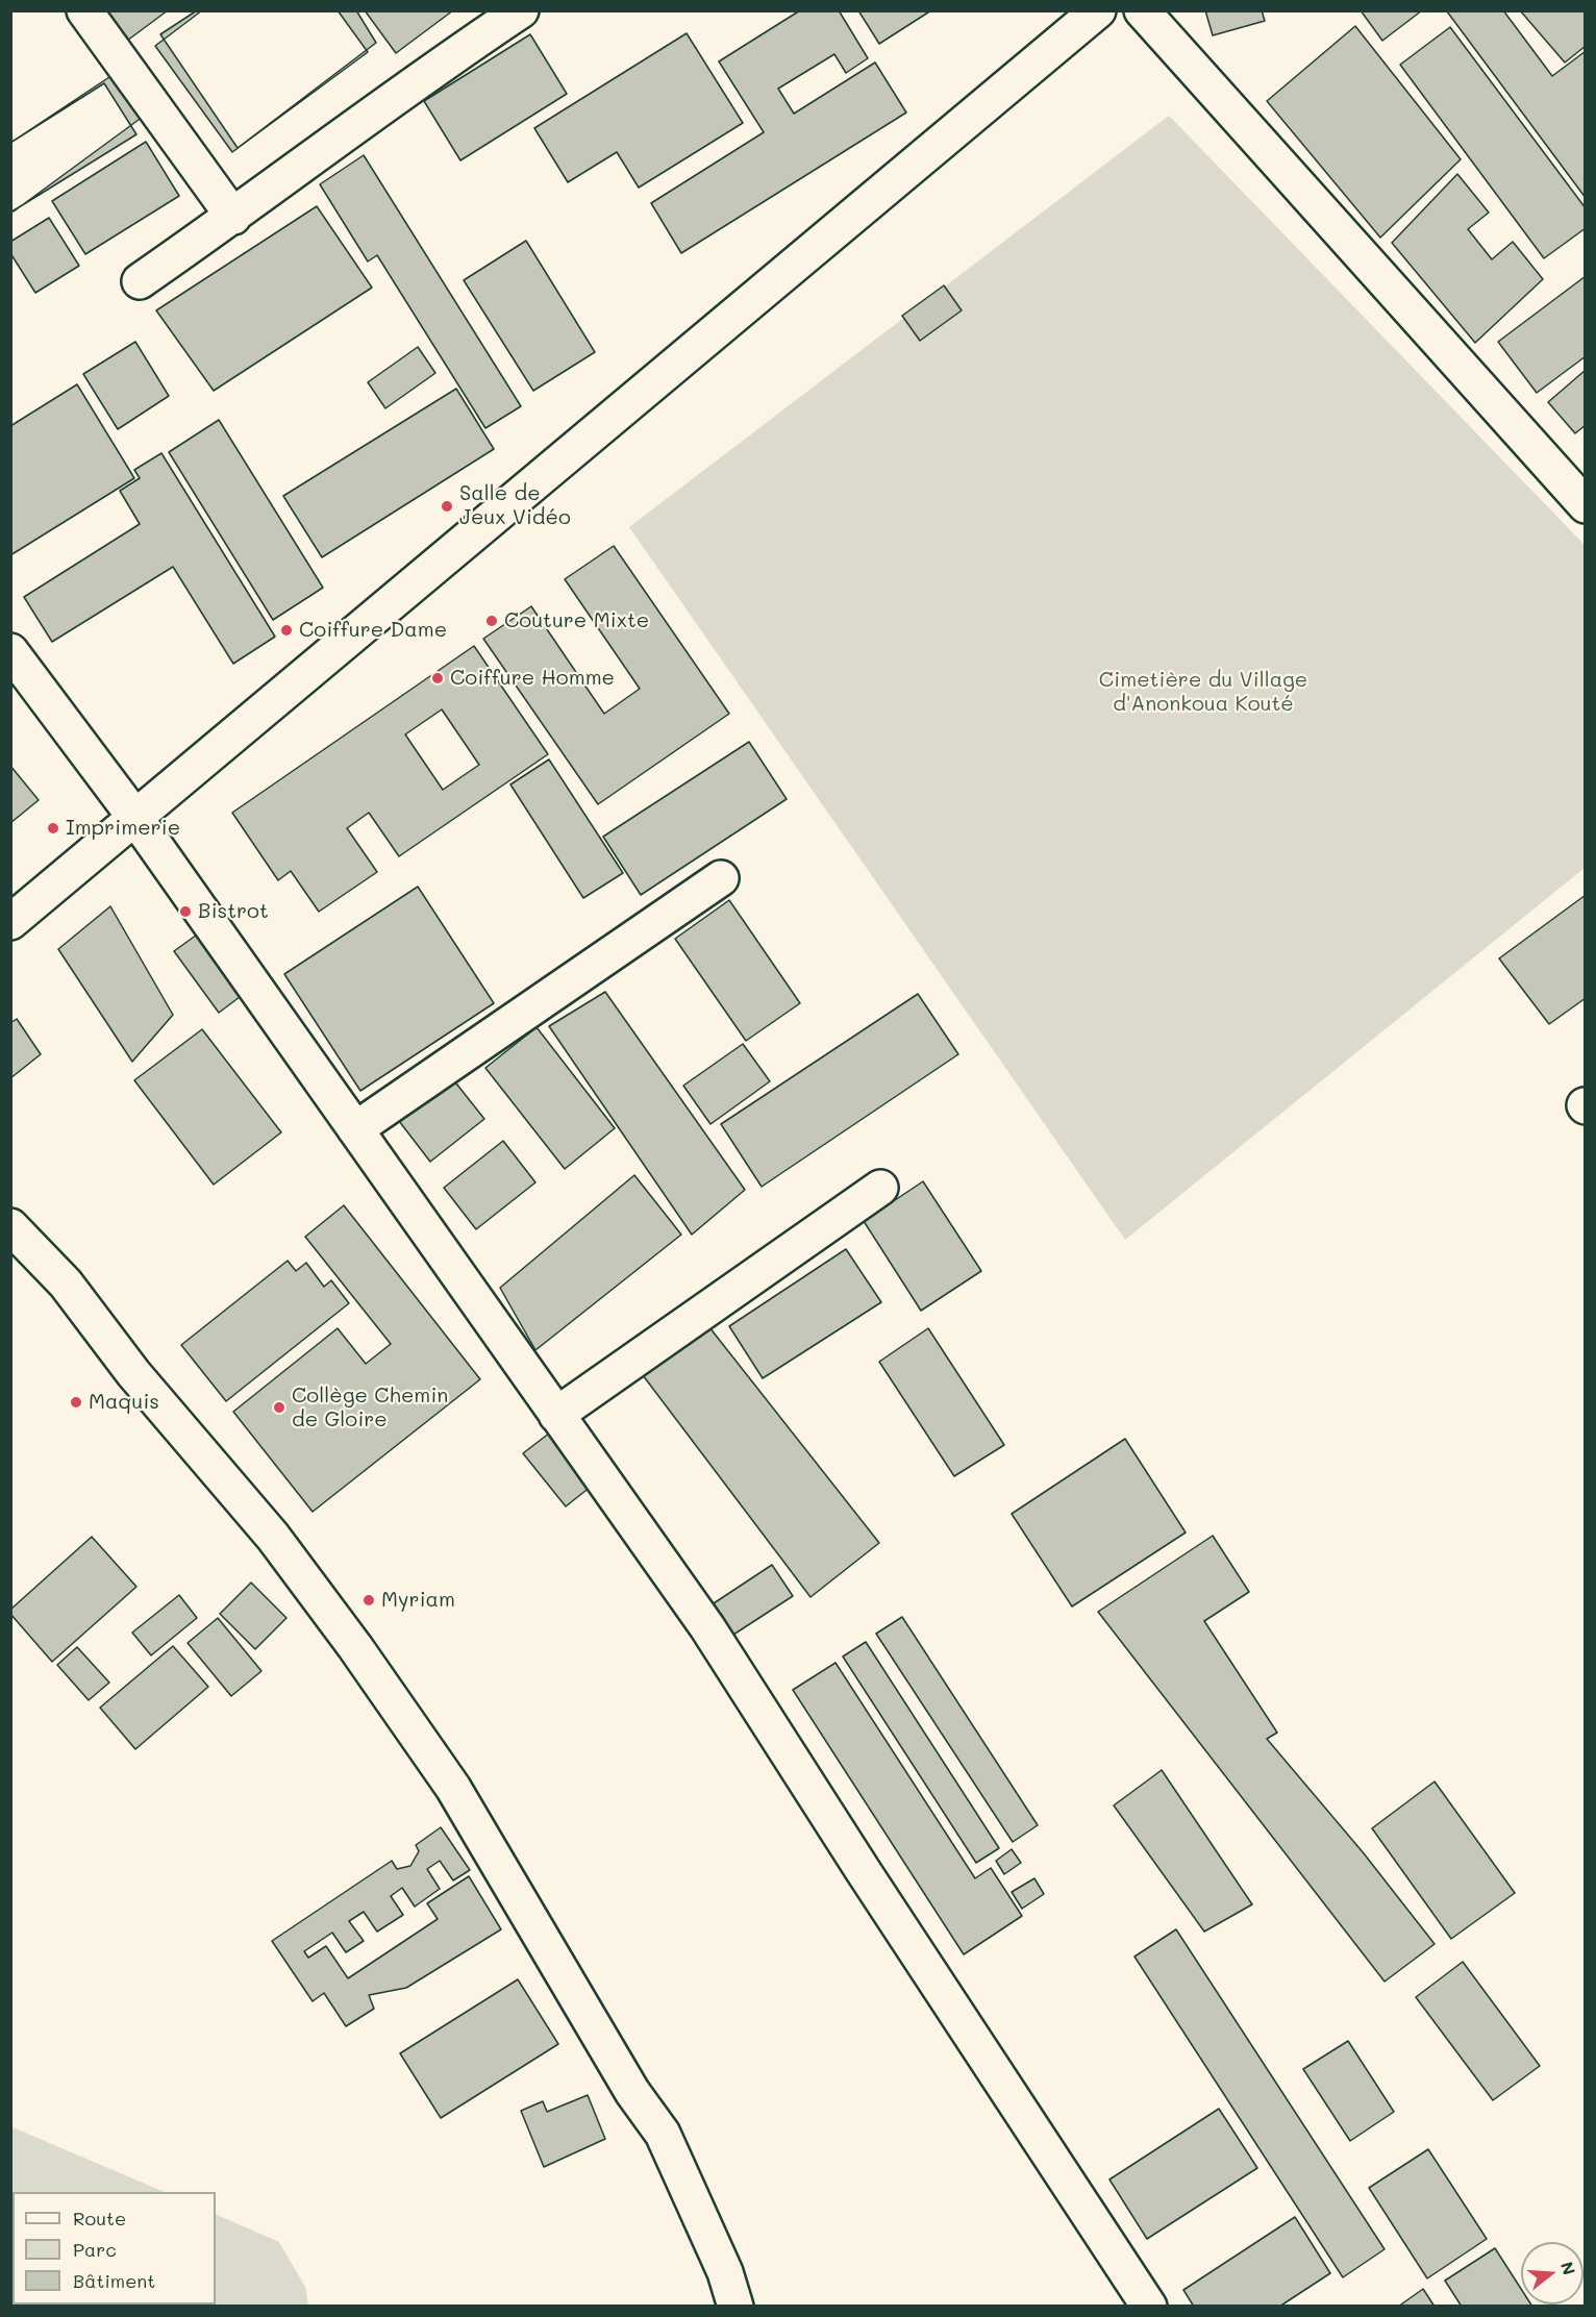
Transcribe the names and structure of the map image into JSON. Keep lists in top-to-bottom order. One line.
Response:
{"parks":["Cimetière du Village d'Anonkoua Kouté"],"places":["Salle de Jeux Vidéo","Couture Mixte","Coiffure Dame","Coiffure Homme","Imprimerie","Bistrot","Maquis","Collège Chemin de Gloire","Myriam"],"legend":["Route","Parc","Bâtiment"],"north":"right"}
